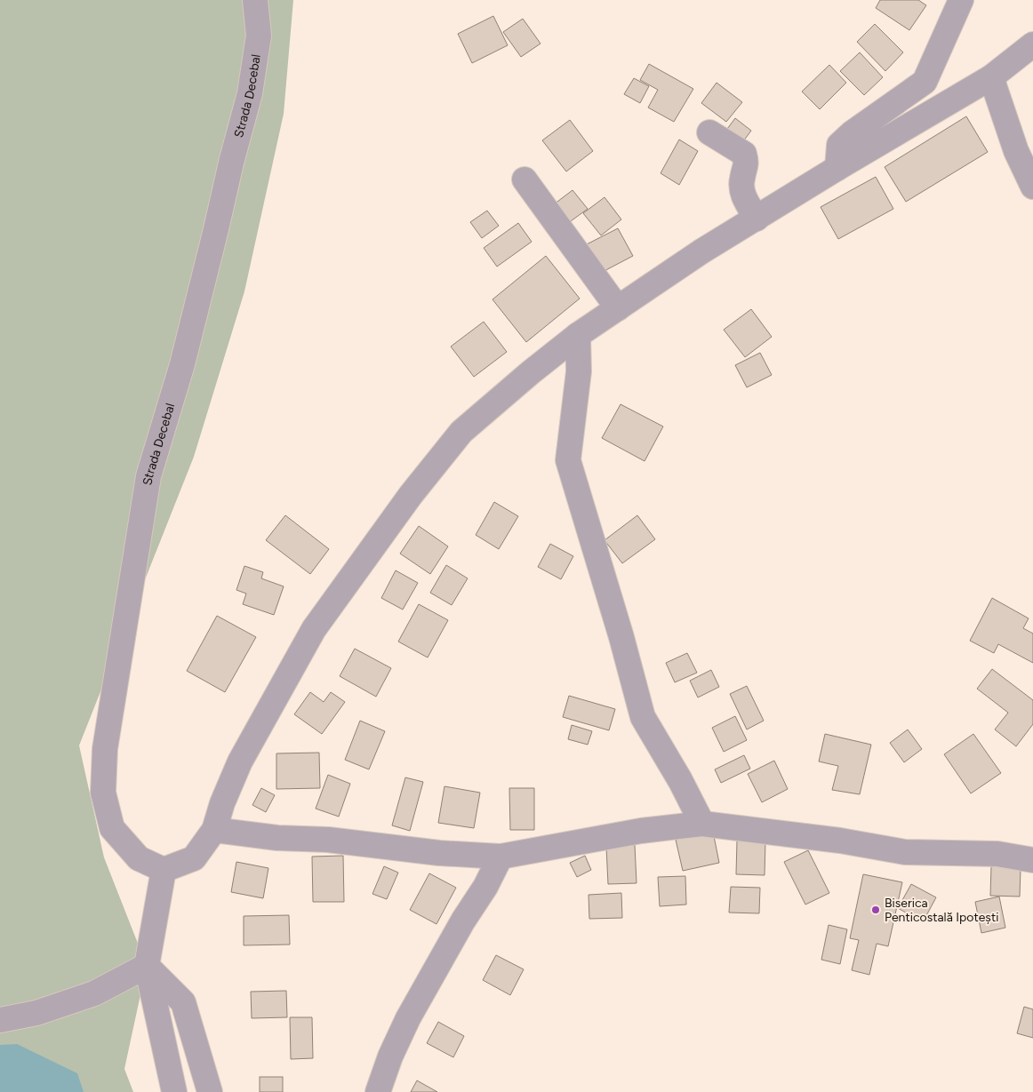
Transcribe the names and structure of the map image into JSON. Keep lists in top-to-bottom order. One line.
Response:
{"streets":{"street":["Strada Decebal"]},"places":["Biserica Penticostală Ipotești"]}
